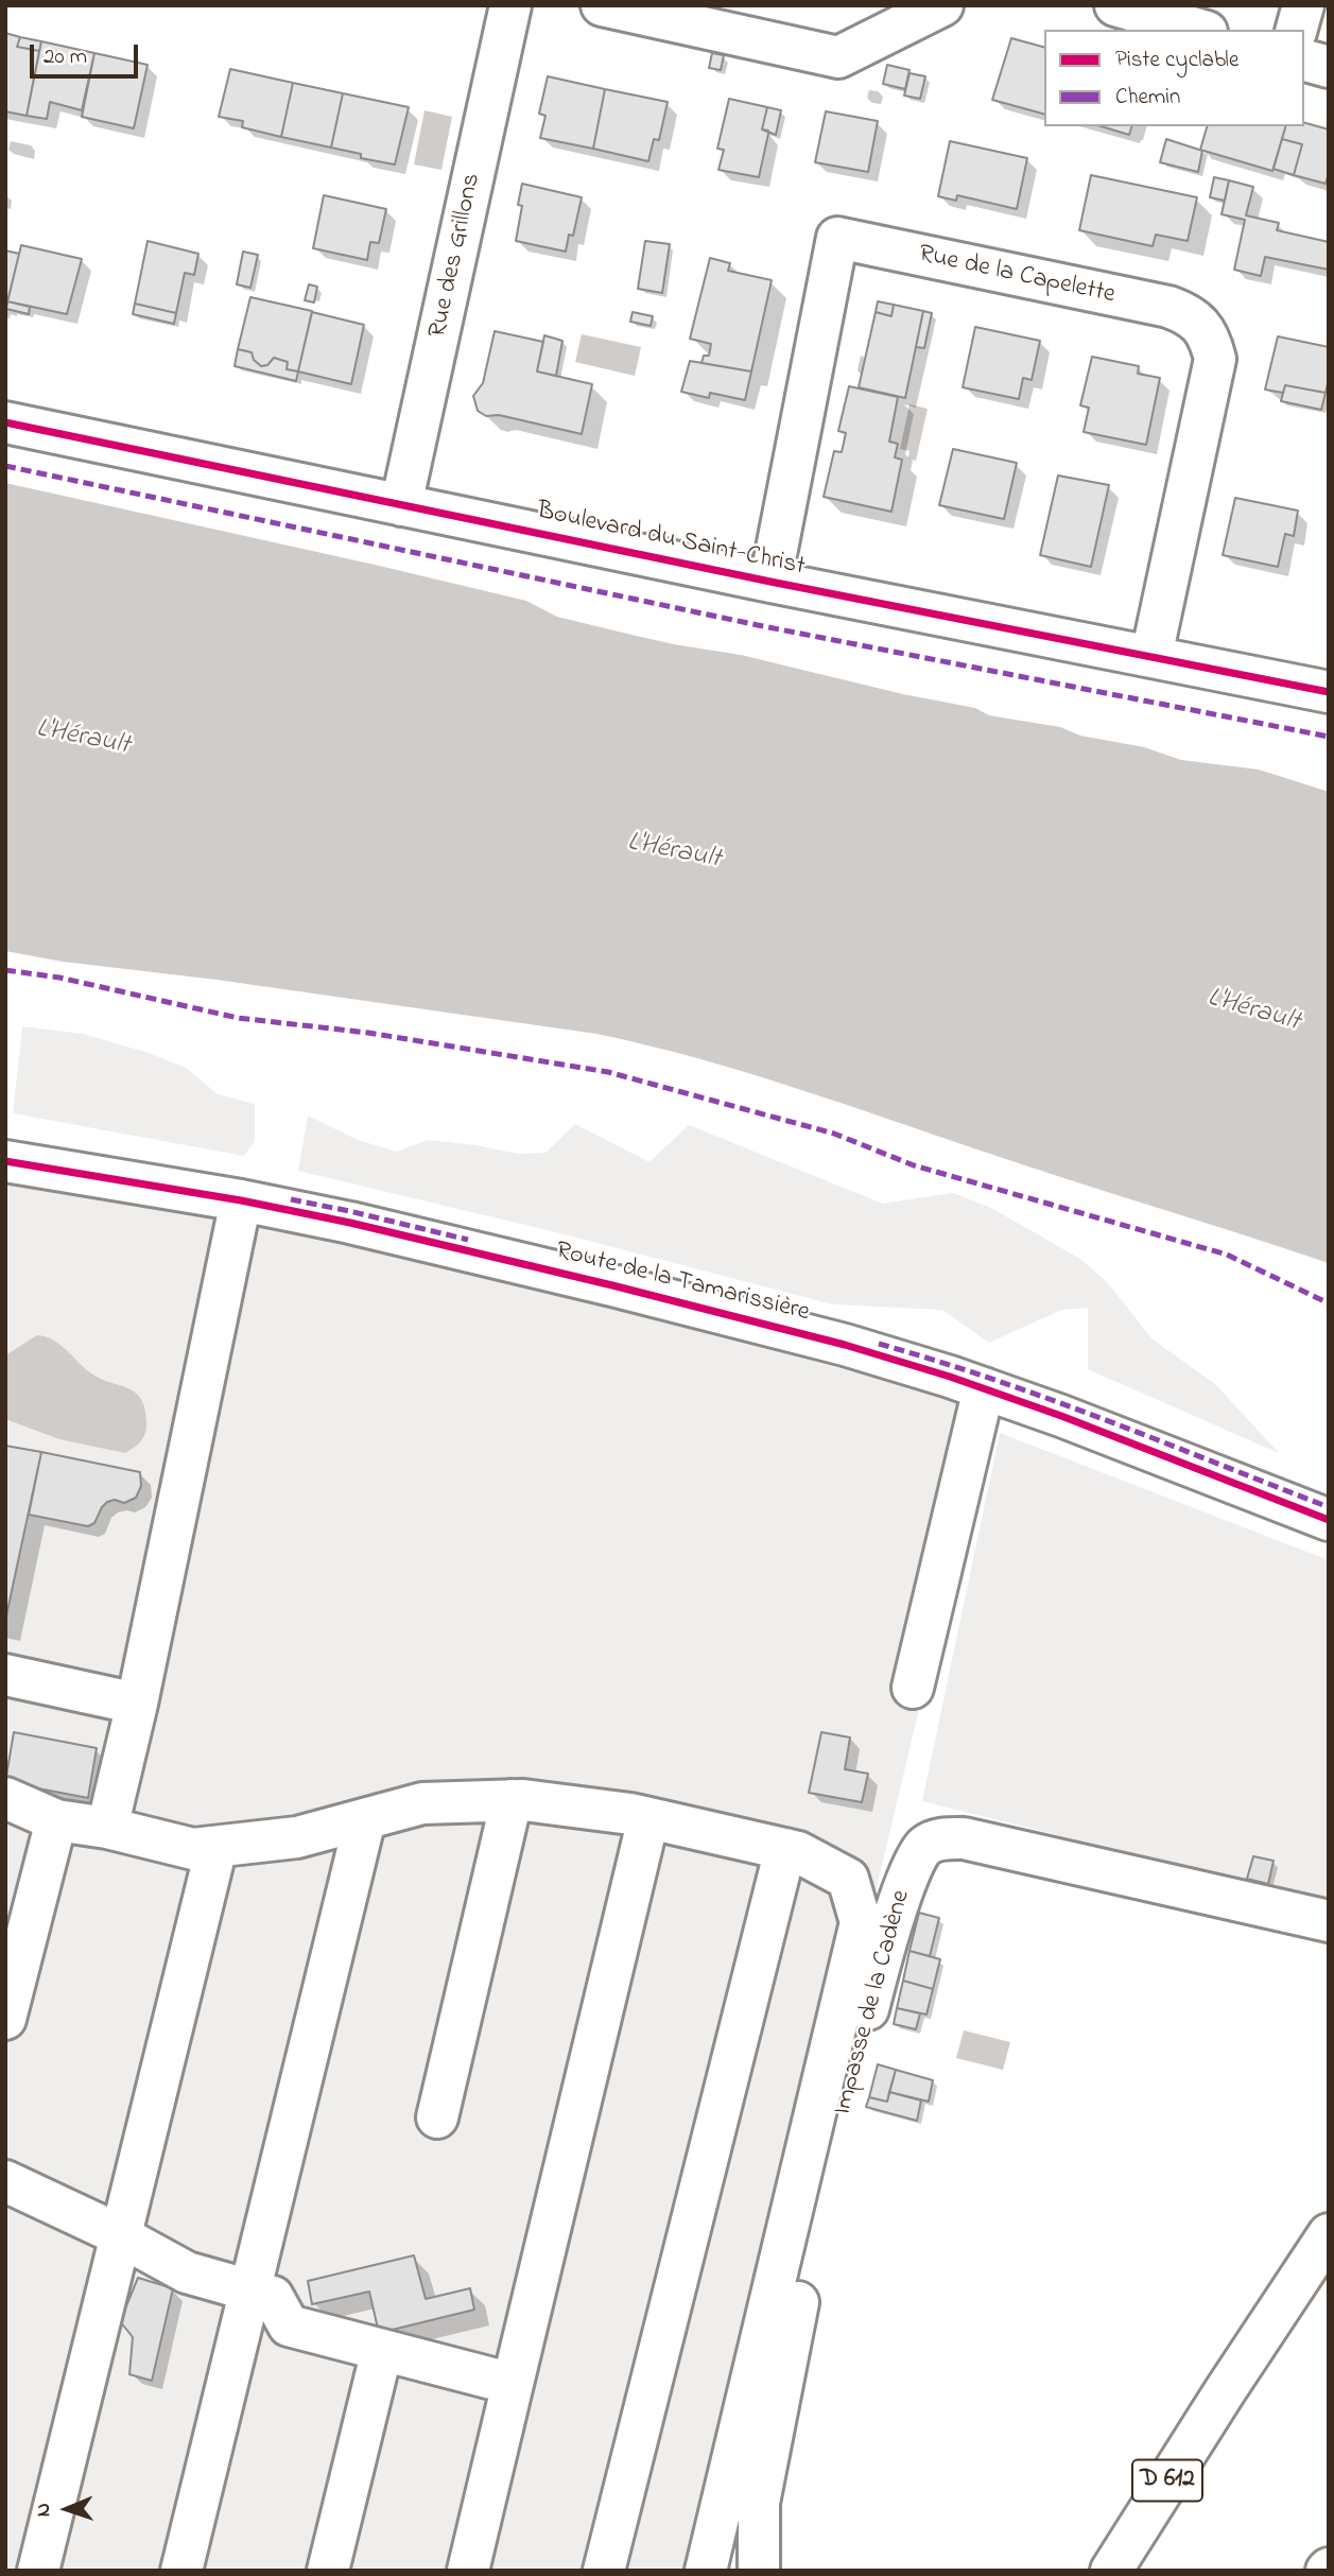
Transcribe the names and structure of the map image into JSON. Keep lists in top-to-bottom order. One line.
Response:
{"streets":{"main road":["Rue des Grillons","Rue de la Capelette","Boulevard du Saint-Christ","Route de la Tamarissière","Impasse de la Cadène","D 612"]},"crossings":[["Rue des Grillons","Boulevard du Saint-Christ"],["Rue de la Capelette","Boulevard du Saint-Christ"]],"water":["L'Hérault"],"legend":["Piste cyclable","Chemin"],"scale_bar":"20 m","north":"left"}
